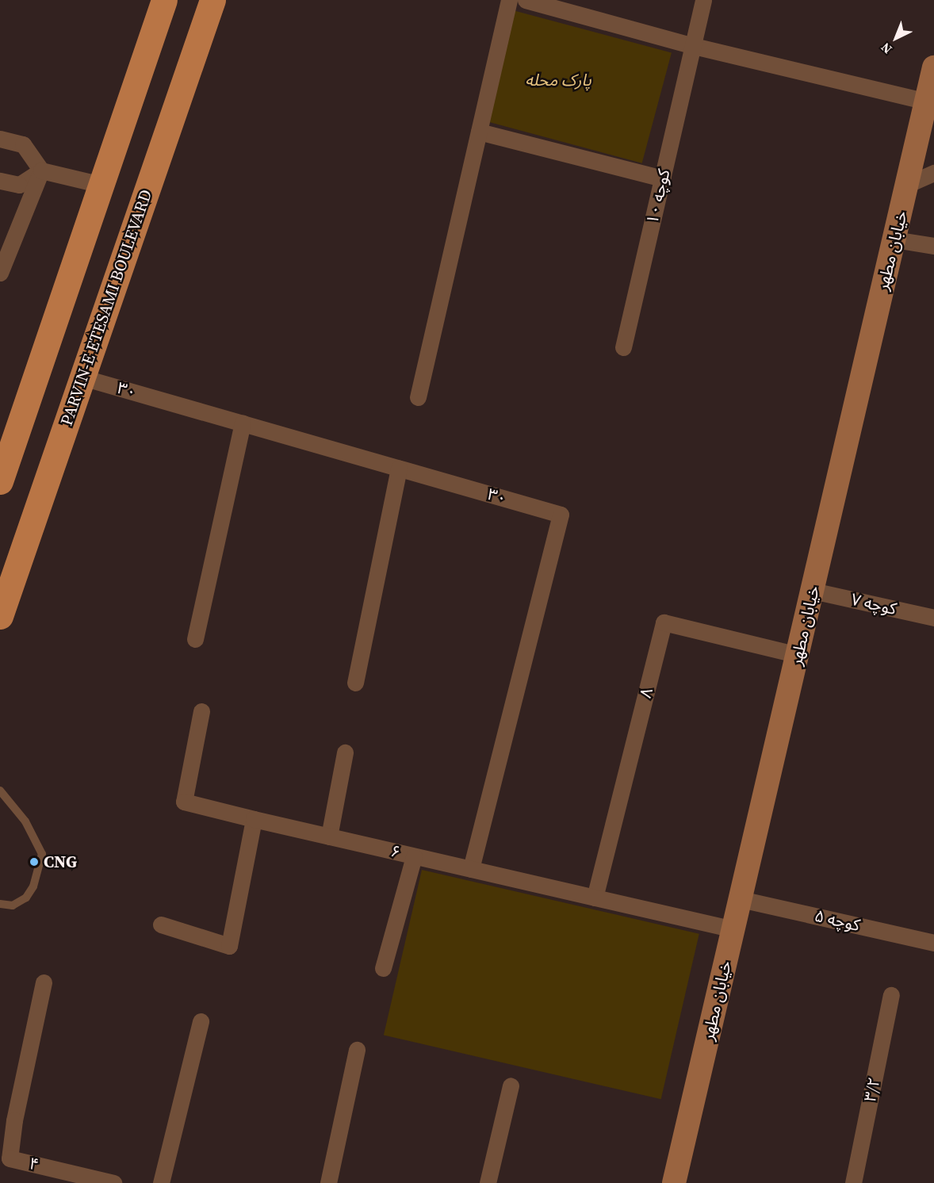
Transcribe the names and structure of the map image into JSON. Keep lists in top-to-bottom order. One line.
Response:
{"streets":{"main road":["PARVIN-E ETESAMI BOULEVARD"],"street":["کوچه ۱۰","خیابان مطهر","۳۰","کوچه ۷","۸","۶","کوچه ۵","۳/۲","۴"]},"crossings":[["خیابان مطهر","کوچه ۷"],["خیابان مطهر","۸"],["خیابان مطهر","۶"],["خیابان مطهر","کوچه ۵"],["PARVIN-E ETESAMI BOULEVARD","۳۰"],["۳۰","۶"],["۸","۶"]],"parks":["پارک محله"],"places":["CNG"],"north":"bottom left"}
